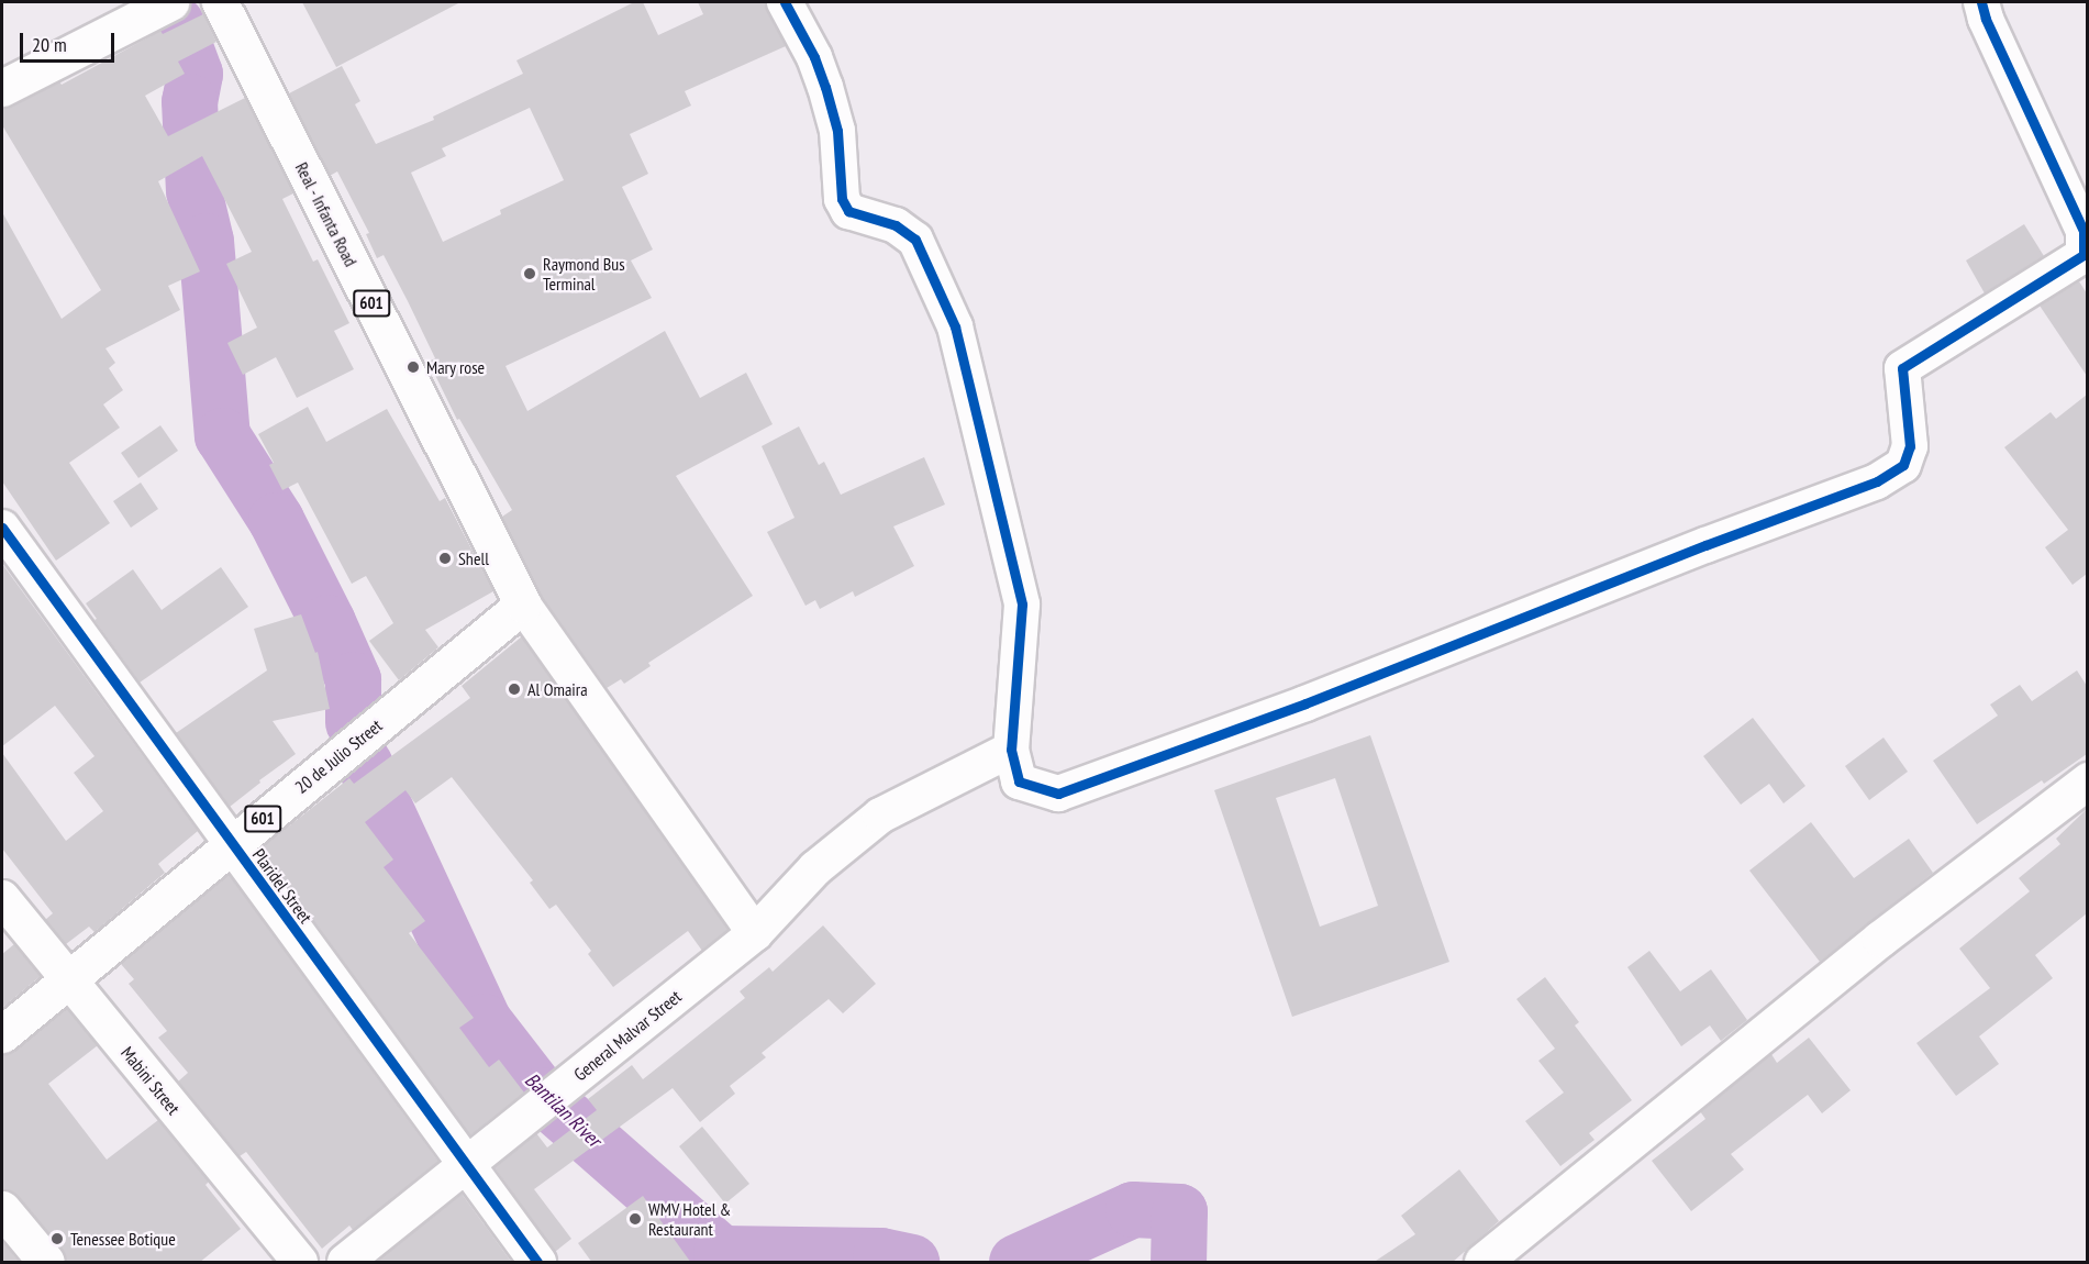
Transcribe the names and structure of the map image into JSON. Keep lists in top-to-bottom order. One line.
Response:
{"streets":{"street":["Real - Infanta Road","601","20 de Julio Street","Plaridel Street","General Malvar Street","Mabini Street"]},"crossings":[["Real - Infanta Road","20 de Julio Street"],["20 de Julio Street","Plaridel Street"],["20 de Julio Street","Mabini Street"],["Plaridel Street","General Malvar Street"]],"water":["Bantilan River"],"places":["Raymond Bus Terminal","Mary rose","Shell","Al Omaira","WMV Hotel & Restaurant","Tenessee Botique"],"scale_bar":"20 m"}
